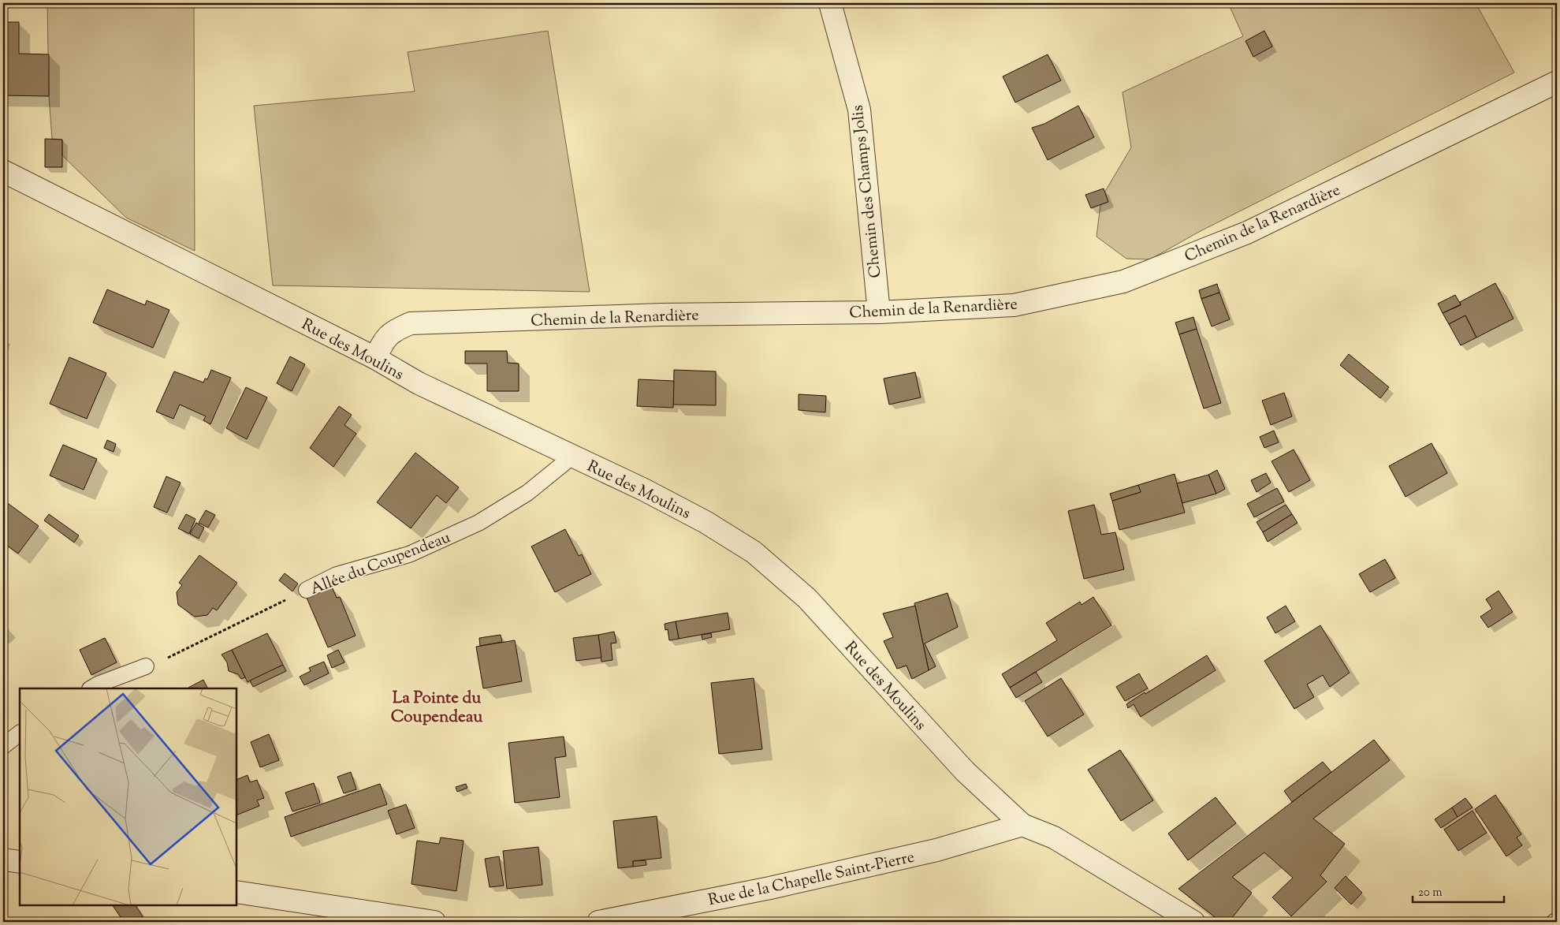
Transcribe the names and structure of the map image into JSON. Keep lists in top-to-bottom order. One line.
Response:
{"streets":{"street":["Chemin des Champs Jolis","Chemin de la Renardière","Rue des Moulins","Rue de la Chapelle Saint-Pierre"],"lane":["Allée du Coupendeau"]},"crossings":[["Chemin des Champs Jolis","Chemin de la Renardière"],["Chemin de la Renardière","Rue des Moulins"],["Rue des Moulins","Allée du Coupendeau"],["Rue des Moulins","Rue de la Chapelle Saint-Pierre"]],"districts":["La Pointe du Coupendeau"],"scale_bar":"20 m"}
